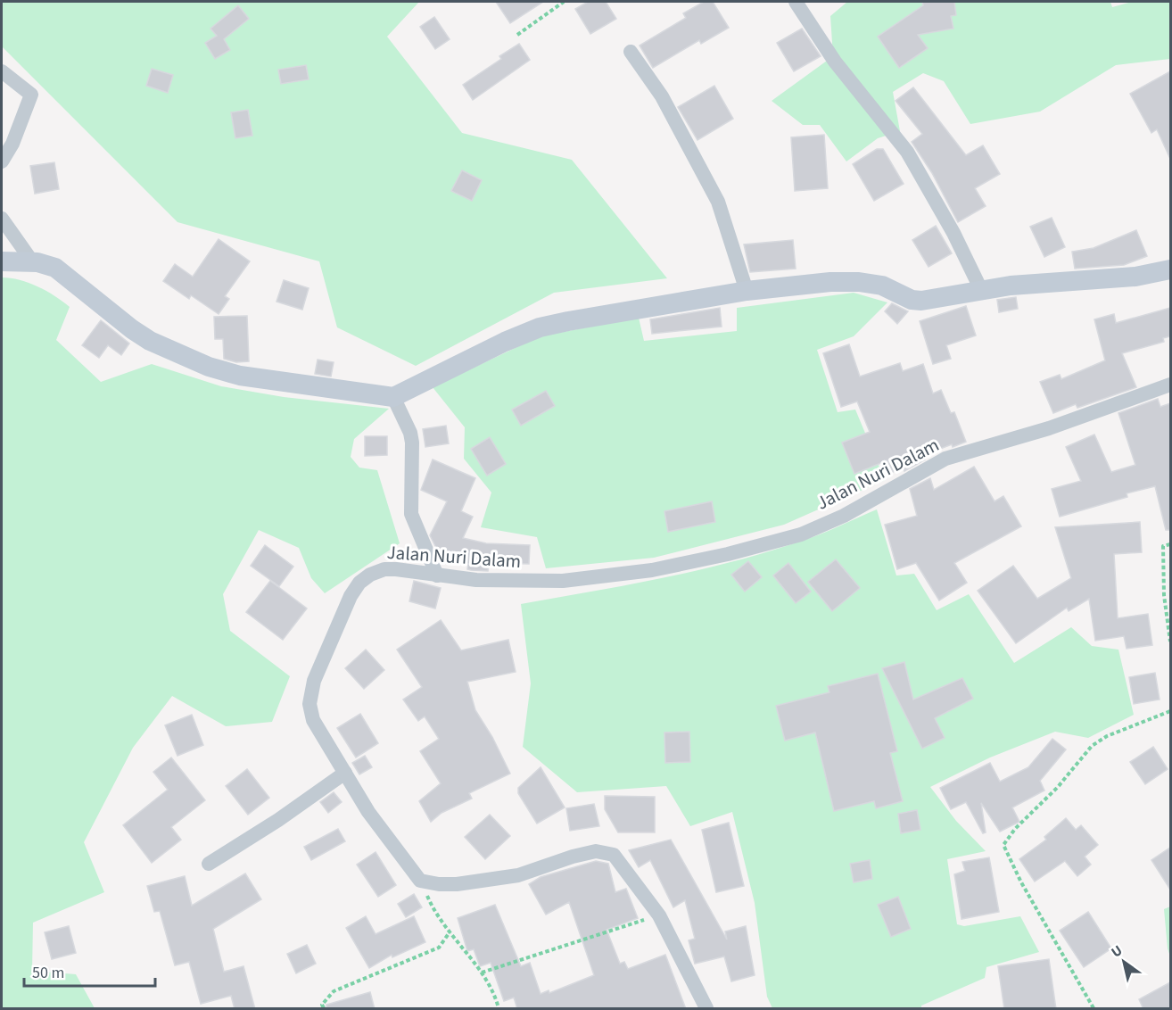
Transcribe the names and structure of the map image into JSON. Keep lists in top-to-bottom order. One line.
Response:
{"streets":{"street":["Jalan Nuri Dalam"]},"scale_bar":"50 m","north":"top left"}
